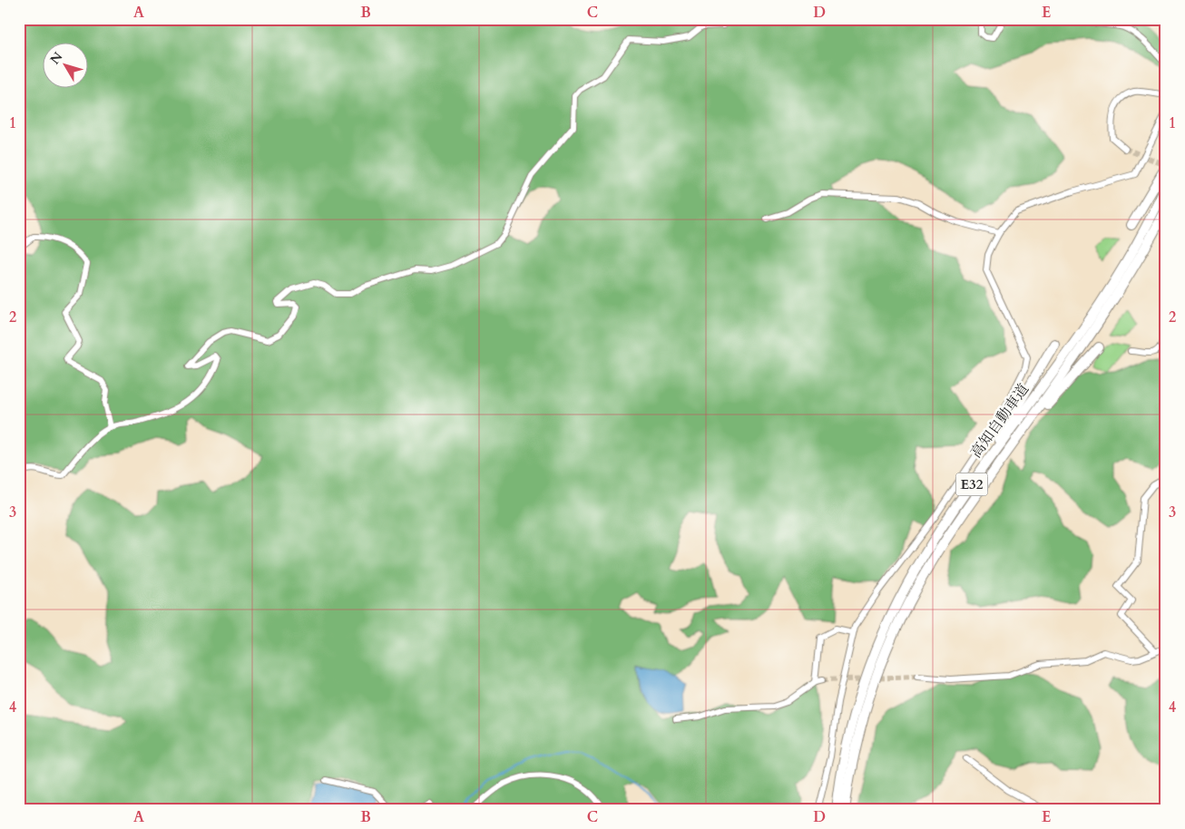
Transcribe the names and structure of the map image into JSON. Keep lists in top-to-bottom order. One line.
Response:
{"streets":{"highway":["高知自動車道","E32"]},"north":"top left","grid":{"columns":["A","B","C","D","E"],"rows":["1","2","3","4"]}}
